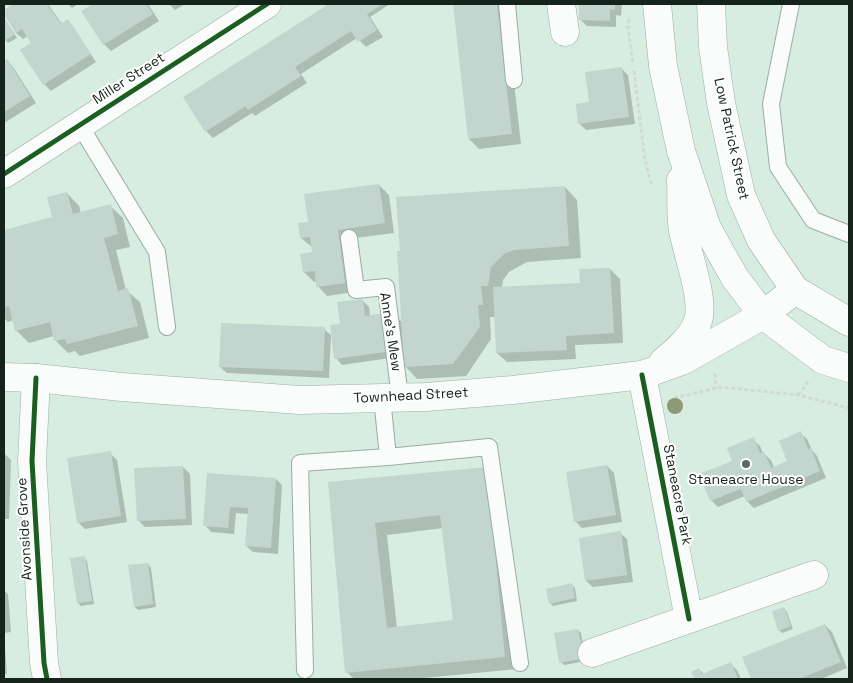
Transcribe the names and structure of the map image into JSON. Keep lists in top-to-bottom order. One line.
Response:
{"streets":{"main road":["Miller Street","Low Patrick Street","Townhead Street","Staneacre Park","Avonside Grove"],"lane":["Anne's Mew"]},"crossings":[["Low Patrick Street","Townhead Street"],["Anne's Mew","Townhead Street"],["Townhead Street","Staneacre Park"],["Townhead Street","Avonside Grove"]],"places":["Staneacre House"]}
